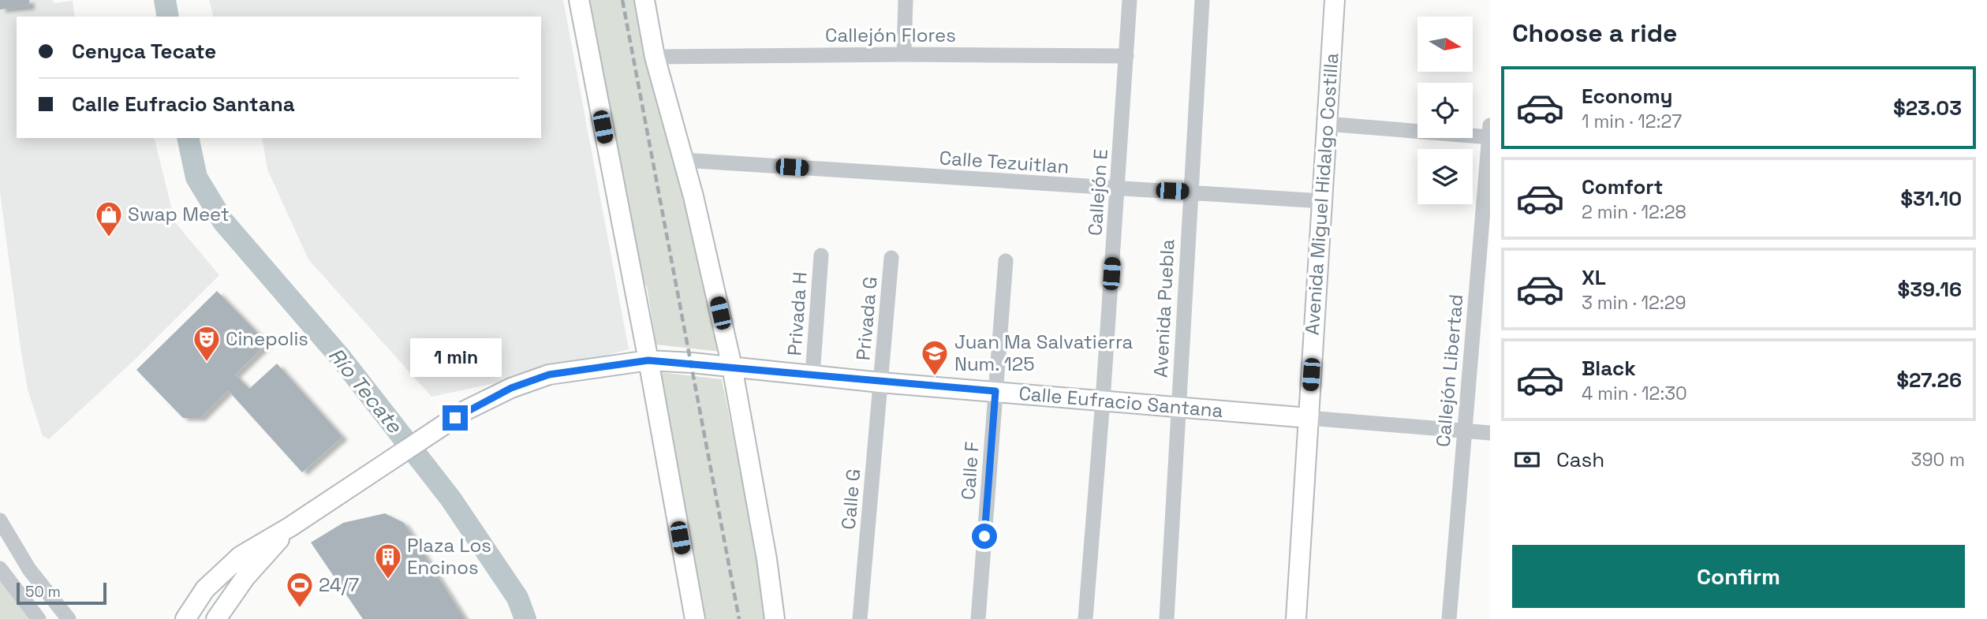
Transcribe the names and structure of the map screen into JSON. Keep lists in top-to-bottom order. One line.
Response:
{"streets":{"main road":["Avenida Miguel Hidalgo Costilla","Calle Eufracio Santana"],"street":["Callejón Flores","Calle Tezuitlan","Callejón E","Avenida Puebla","Privada H","Privada G","Callejón Libertad","Calle F","Calle G"]},"crossings":[["Callejón Flores","Callejón E"],["Calle Tezuitlan","Callejón E"],["Calle Tezuitlan","Avenida Miguel Hidalgo Costilla"],["Calle Tezuitlan","Avenida Puebla"],["Callejón E","Calle Eufracio Santana"],["Avenida Miguel Hidalgo Costilla","Calle Eufracio Santana"],["Avenida Puebla","Calle Eufracio Santana"],["Privada H","Calle Eufracio Santana"],["Privada G","Calle Eufracio Santana"],["Privada G","Calle G"],["Callejón Libertad","Calle Eufracio Santana"],["Calle Eufracio Santana","Calle F"],["Calle Eufracio Santana","Calle G"]],"water":["Río Tecate"],"places":{"shop":["Swap Meet"],"theatre":["Cinepolis"],"school or university":["Juan Ma Salvatierra Num. 125"],"building":["Plaza Los Encinos"],"sports":["24/7"]},"scale_bar":"50 m","north":"right","page":{"heading":"Choose a ride","banner":["Cenyca Tecate","Calle Eufracio Santana"],"list":[{"name":"Economy","note":"1 min · 12:27","value":"$23.03"},{"name":"Comfort","note":"2 min · 12:28","value":"$31.10"},{"name":"XL","note":"3 min · 12:29","value":"$39.16"},{"name":"Black","note":"4 min · 12:30","value":"$27.26"}],"bubble":"1 min","pay":["Cash","390 m"],"buttons":"Confirm","scale":"50 m"}}
